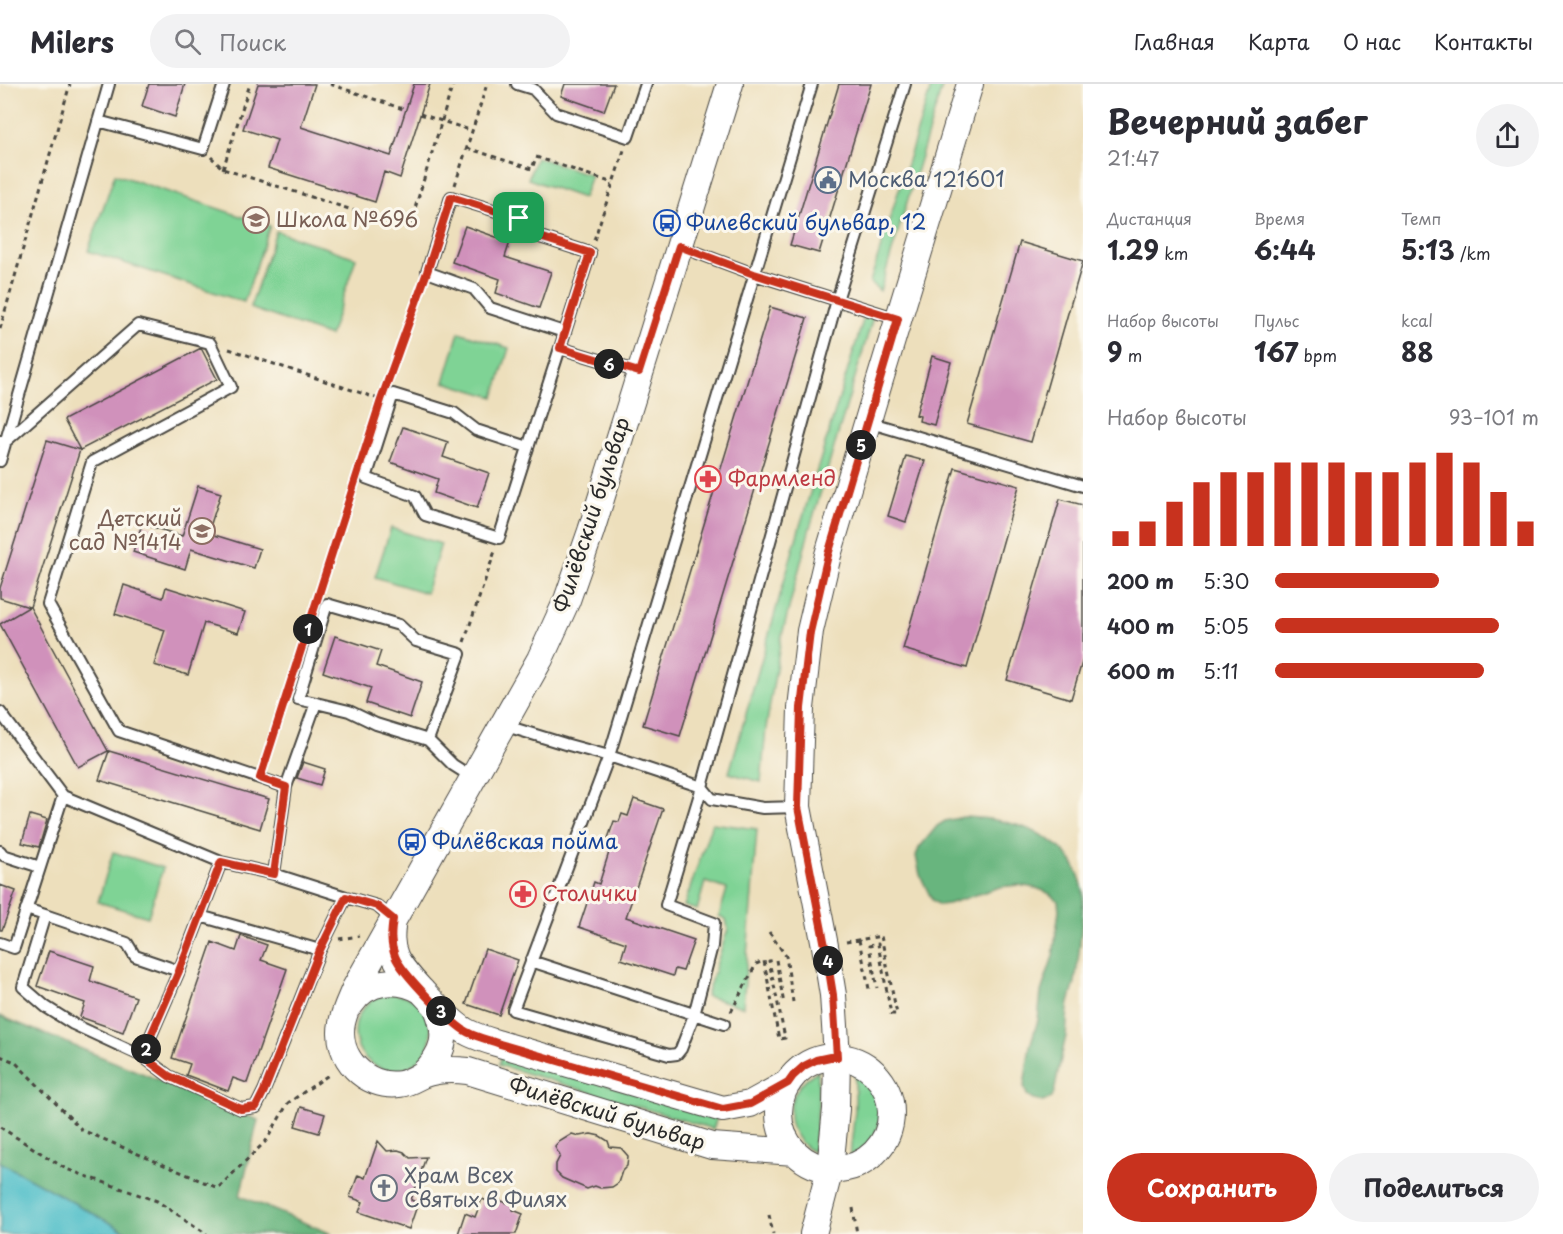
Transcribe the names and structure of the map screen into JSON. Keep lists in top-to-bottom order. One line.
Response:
{"streets":{"street":["Филёвский бульвар"]},"places":{"public building":["Москва 121601"],"school or university":["Школа №696","Детский сад №1414"],"bus stop":["Филевский бульвар, 12","Филёвская пойма"],"pharmacy":["Фармленд","Столички"],"church":["Храм Всех Святых в Филях"]},"page":{"header":"Milers","search":"Поиск","nav":["Главная","Карта","О нас","Контакты"],"heading":["Вечерний забег","21:47"],"stats":[["Дистанция","1.29 km"],["Время","6:44"],["Темп","5:13 /km"],["Набор высоты","9 m"],["Пульс","167 bpm"],["kcal","88"]],"pins":["6","5","1","4","3","2"],"chart":["Набор высоты","93–101 m"],"list":[{"name":"200 m","note":"5:30"},{"name":"400 m","note":"5:05"},{"name":"600 m","note":"5:11"}],"buttons":["Сохранить","Поделиться"]}}
